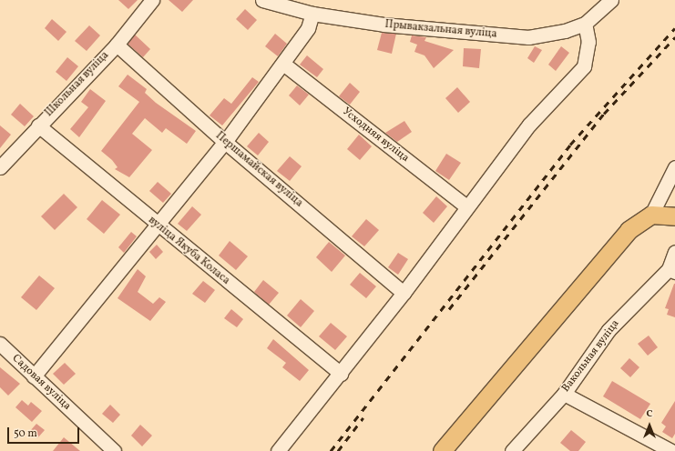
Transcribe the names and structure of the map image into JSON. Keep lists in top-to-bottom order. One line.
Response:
{"streets":{"street":["Прывакзальная вуліца","Школьная вуліца","Усходняя вуліца","Першамайская вуліца","вуліца Якуба Коласа","Вакольная вуліца","Садовая вуліца"]},"crossings":[["Школьная вуліца","Першамайская вуліца"],["Школьная вуліца","вуліца Якуба Коласа"]],"scale_bar":"50 m","north":"top"}
